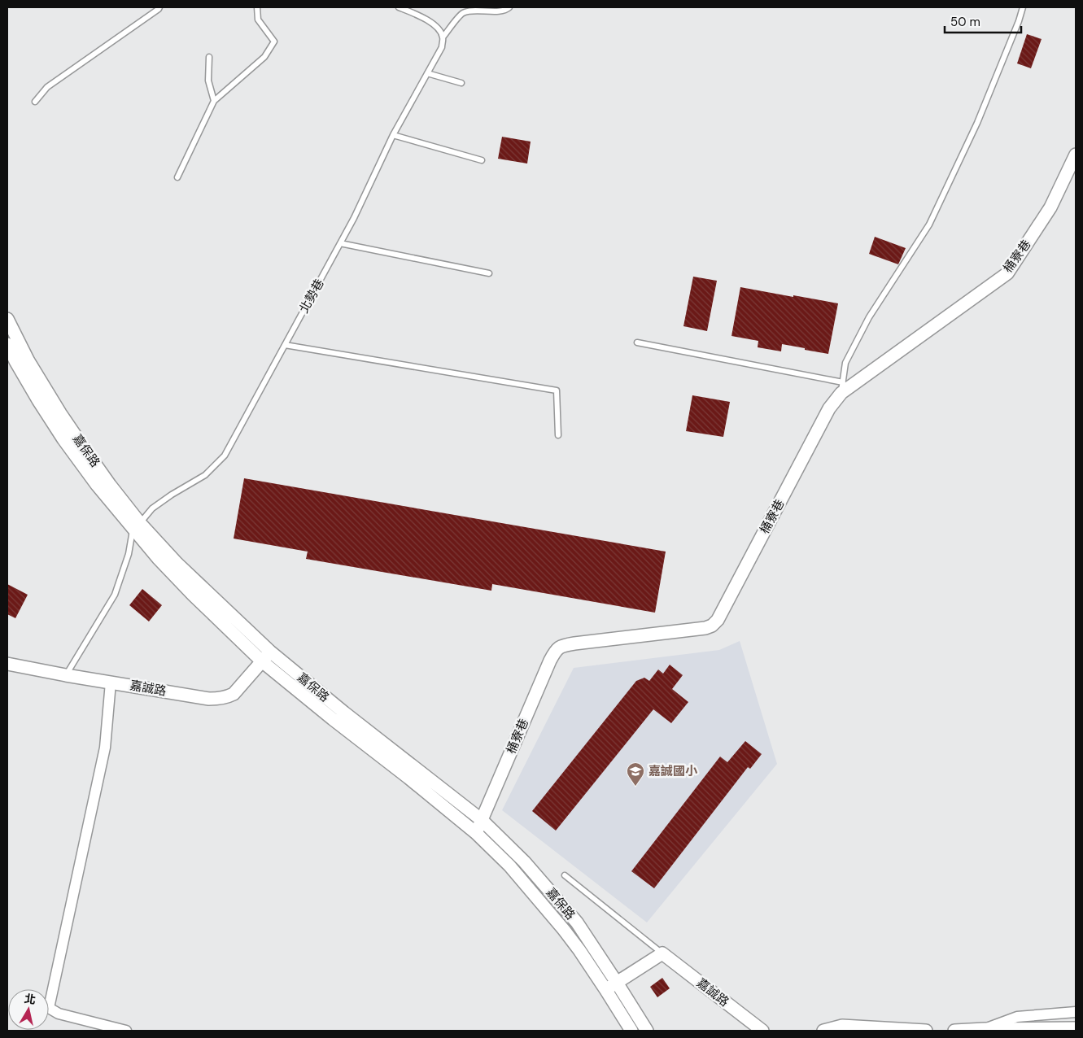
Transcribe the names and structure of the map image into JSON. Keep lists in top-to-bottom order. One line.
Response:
{"streets":{"street":["桶寮巷","嘉保路","嘉誠路"],"lane":["北勢巷"]},"crossings":[["桶寮巷","嘉保路"],["北勢巷","嘉保路"],["嘉保路","嘉誠路"]],"places":{"school or university":["嘉誠國小"]},"scale_bar":"50 m","north":"top"}
